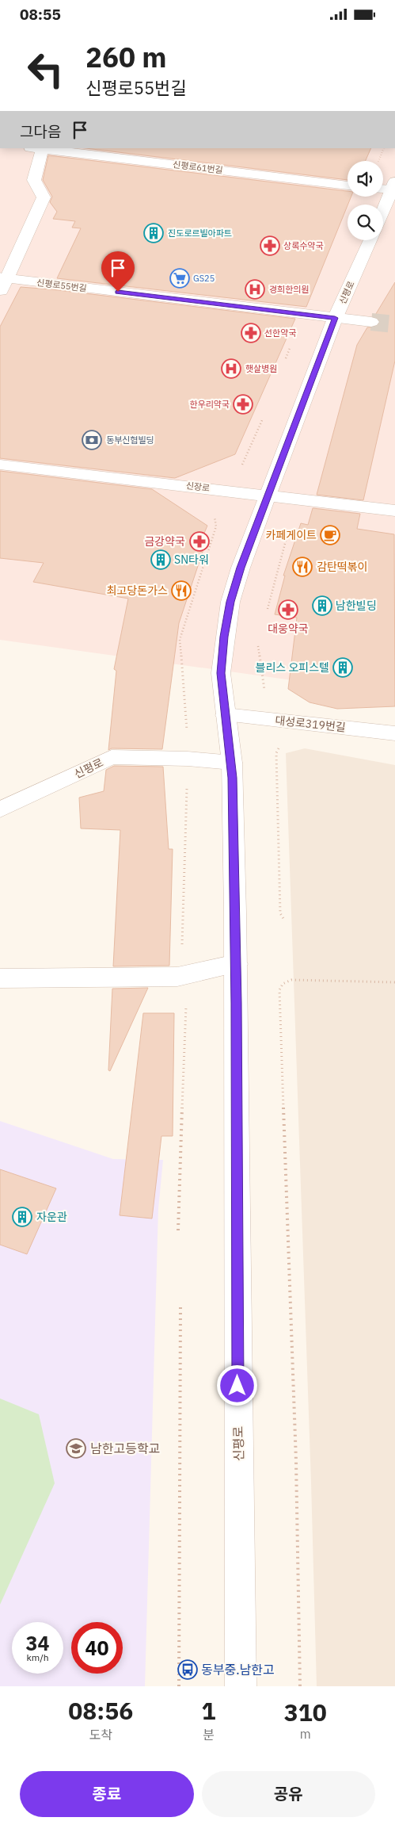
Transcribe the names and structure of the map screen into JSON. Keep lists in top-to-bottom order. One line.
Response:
{"streets":{"street":["신평로61번길","신평로55번길","신평로","신장로","대성로319번길"]},"crossings":[["신평로61번길","신평로55번길"],["신평로55번길","신평로"],["신평로","신장로"],["신평로","대성로319번길"]],"places":{"building":["진도로르빌아파트","SN타워","남한빌딩","블리스 오피스텔","자운관"],"pharmacy":["상록수약국","선한약국","한우리약국","금강약국","대웅약국"],"supermarket":["GS25"],"hospital":["경희한의원","햇살병원"],"bank":["동부신협빌딩"],"cafe":["카페게이트"],"restaurant":["감탄떡볶이","최고당돈가스"],"school or university":["남한고등학교"],"bus stop":["동부중.남한고"]},"page":{"status":"08:55","turn":["260 m","신평로55번길"],"then":"그다음","speed":"34 km/h","limit":"40","eta":["08:56","도착","1","분","310","m"],"buttons":["종료","공유"]}}
